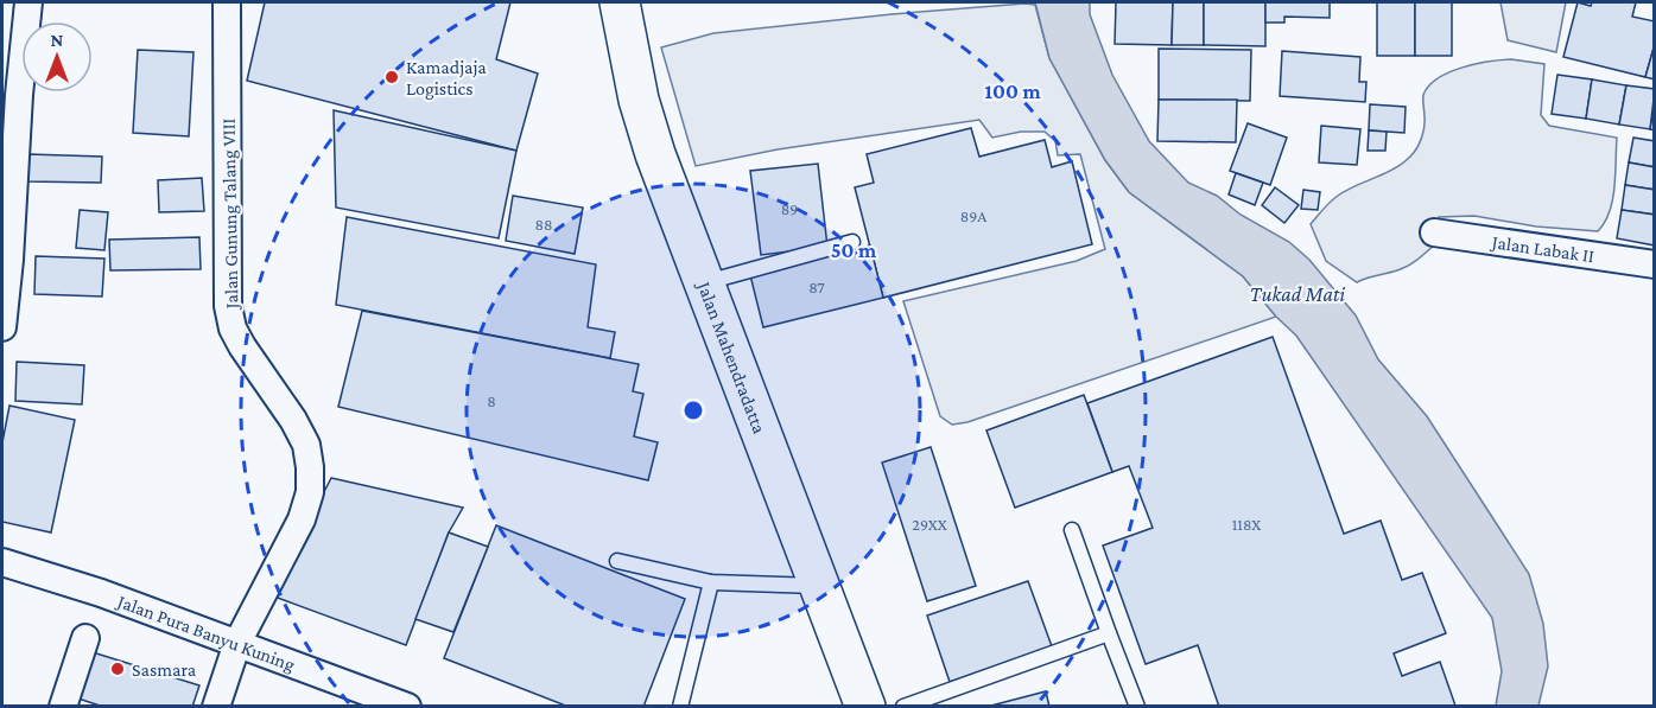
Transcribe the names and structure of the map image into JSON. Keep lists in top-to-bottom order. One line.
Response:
{"streets":{"highway":["Jalan Mahendradatta"],"street":["Jalan Gunung Talang VIII","Jalan Labak II","Jalan Pura Banyu Kuning"]},"crossings":[["Jalan Gunung Talang VIII","Jalan Pura Banyu Kuning"]],"water":["Tukad Mati"],"places":["Kamadjaja Logistics","Sasmara"],"house_numbers":["89","89A","88","87","8","29XX","118X"],"north":"top","rings":["100 m","50 m"]}
